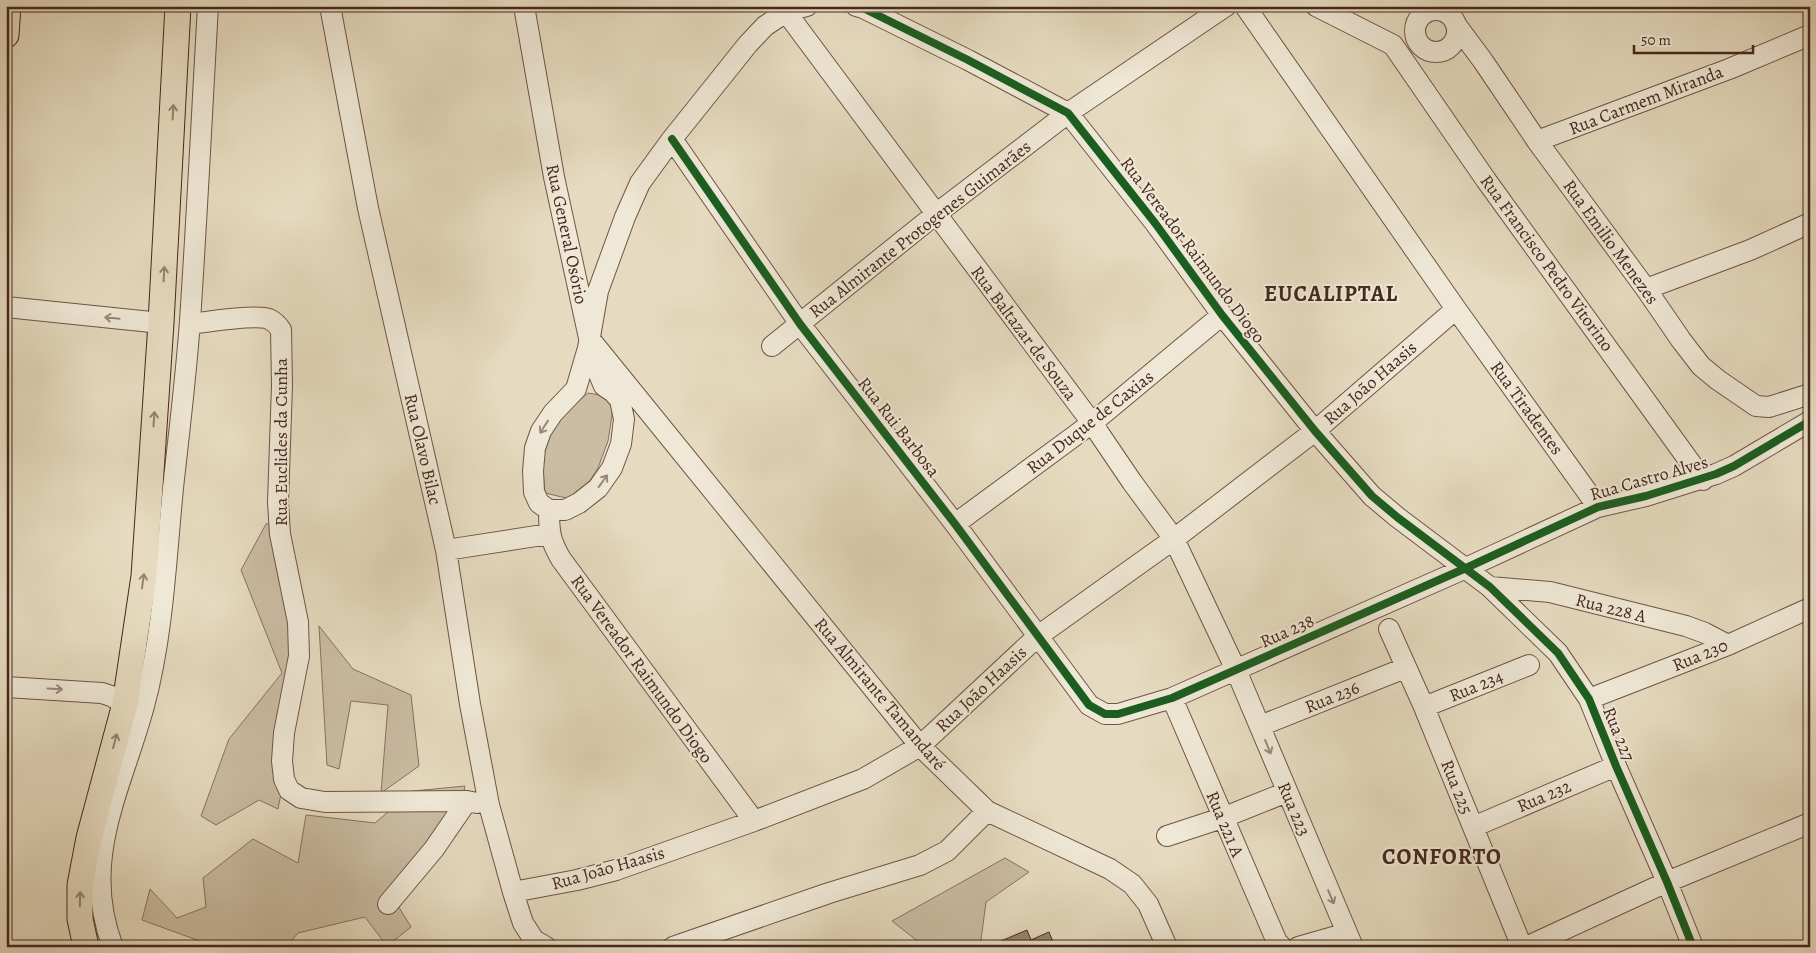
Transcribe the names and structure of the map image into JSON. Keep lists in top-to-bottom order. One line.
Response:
{"streets":{"street":["Rua Carmem Miranda","Rua Almirante Protogenes Guimarães","Rua General Osório","Rua Emilio Menezes","Rua Vereador Raimundo Diogo","Rua Francisco Pedro Vitorino","Rua Baltazar de Souza","Rua João Haasis","Rua Tiradentes","Rua Duque de Caxias","Rua Rui Barbosa","Rua Euclides da Cunha","Rua Olavo Bilac","Rua Castro Alves","Rua 228 A","Rua 238","Rua 230","Rua 234","Rua Almirante Tamandaré","Rua 236","Rua 227","Rua 225","Rua 232","Rua 223","Rua 221 A"]},"crossings":[["Rua Carmem Miranda","Rua Emilio Menezes"],["Rua Almirante Protogenes Guimarães","Rua Vereador Raimundo Diogo"],["Rua Almirante Protogenes Guimarães","Rua Baltazar de Souza"],["Rua Almirante Protogenes Guimarães","Rua Rui Barbosa"],["Rua General Osório","Rua Almirante Tamandaré"],["Rua Vereador Raimundo Diogo","Rua João Haasis"],["Rua Vereador Raimundo Diogo","Rua Duque de Caxias"],["Rua Vereador Raimundo Diogo","Rua Castro Alves"],["Rua Vereador Raimundo Diogo","Rua 238"],["Rua Vereador Raimundo Diogo","Rua 227"],["Rua Francisco Pedro Vitorino","Rua Castro Alves"],["Rua Baltazar de Souza","Rua João Haasis"],["Rua Baltazar de Souza","Rua Duque de Caxias"],["Rua Baltazar de Souza","Rua 238"],["Rua Baltazar de Souza","Rua 223"],["Rua João Haasis","Rua Tiradentes"],["Rua João Haasis","Rua Rui Barbosa"],["Rua João Haasis","Rua Olavo Bilac"],["Rua João Haasis","Rua Almirante Tamandaré"],["Rua Tiradentes","Rua Castro Alves"],["Rua Duque de Caxias","Rua Rui Barbosa"],["Rua Rui Barbosa","Rua 238"],["Rua Euclides da Cunha","Rua Olavo Bilac"],["Rua Castro Alves","Rua 238"],["Rua Castro Alves","Rua 227"],["Rua 228 A","Rua 230"],["Rua 228 A","Rua 227"],["Rua 238","Rua 227"],["Rua 238","Rua 223"],["Rua 238","Rua 221 A"],["Rua 230","Rua 227"],["Rua 234","Rua 225"],["Rua 236","Rua 225"],["Rua 236","Rua 223"],["Rua 227","Rua 232"],["Rua 225","Rua 232"]],"one_way":["Rua 223"],"districts":["EUCALIPTAL","CONFORTO"],"scale_bar":"50 m"}
